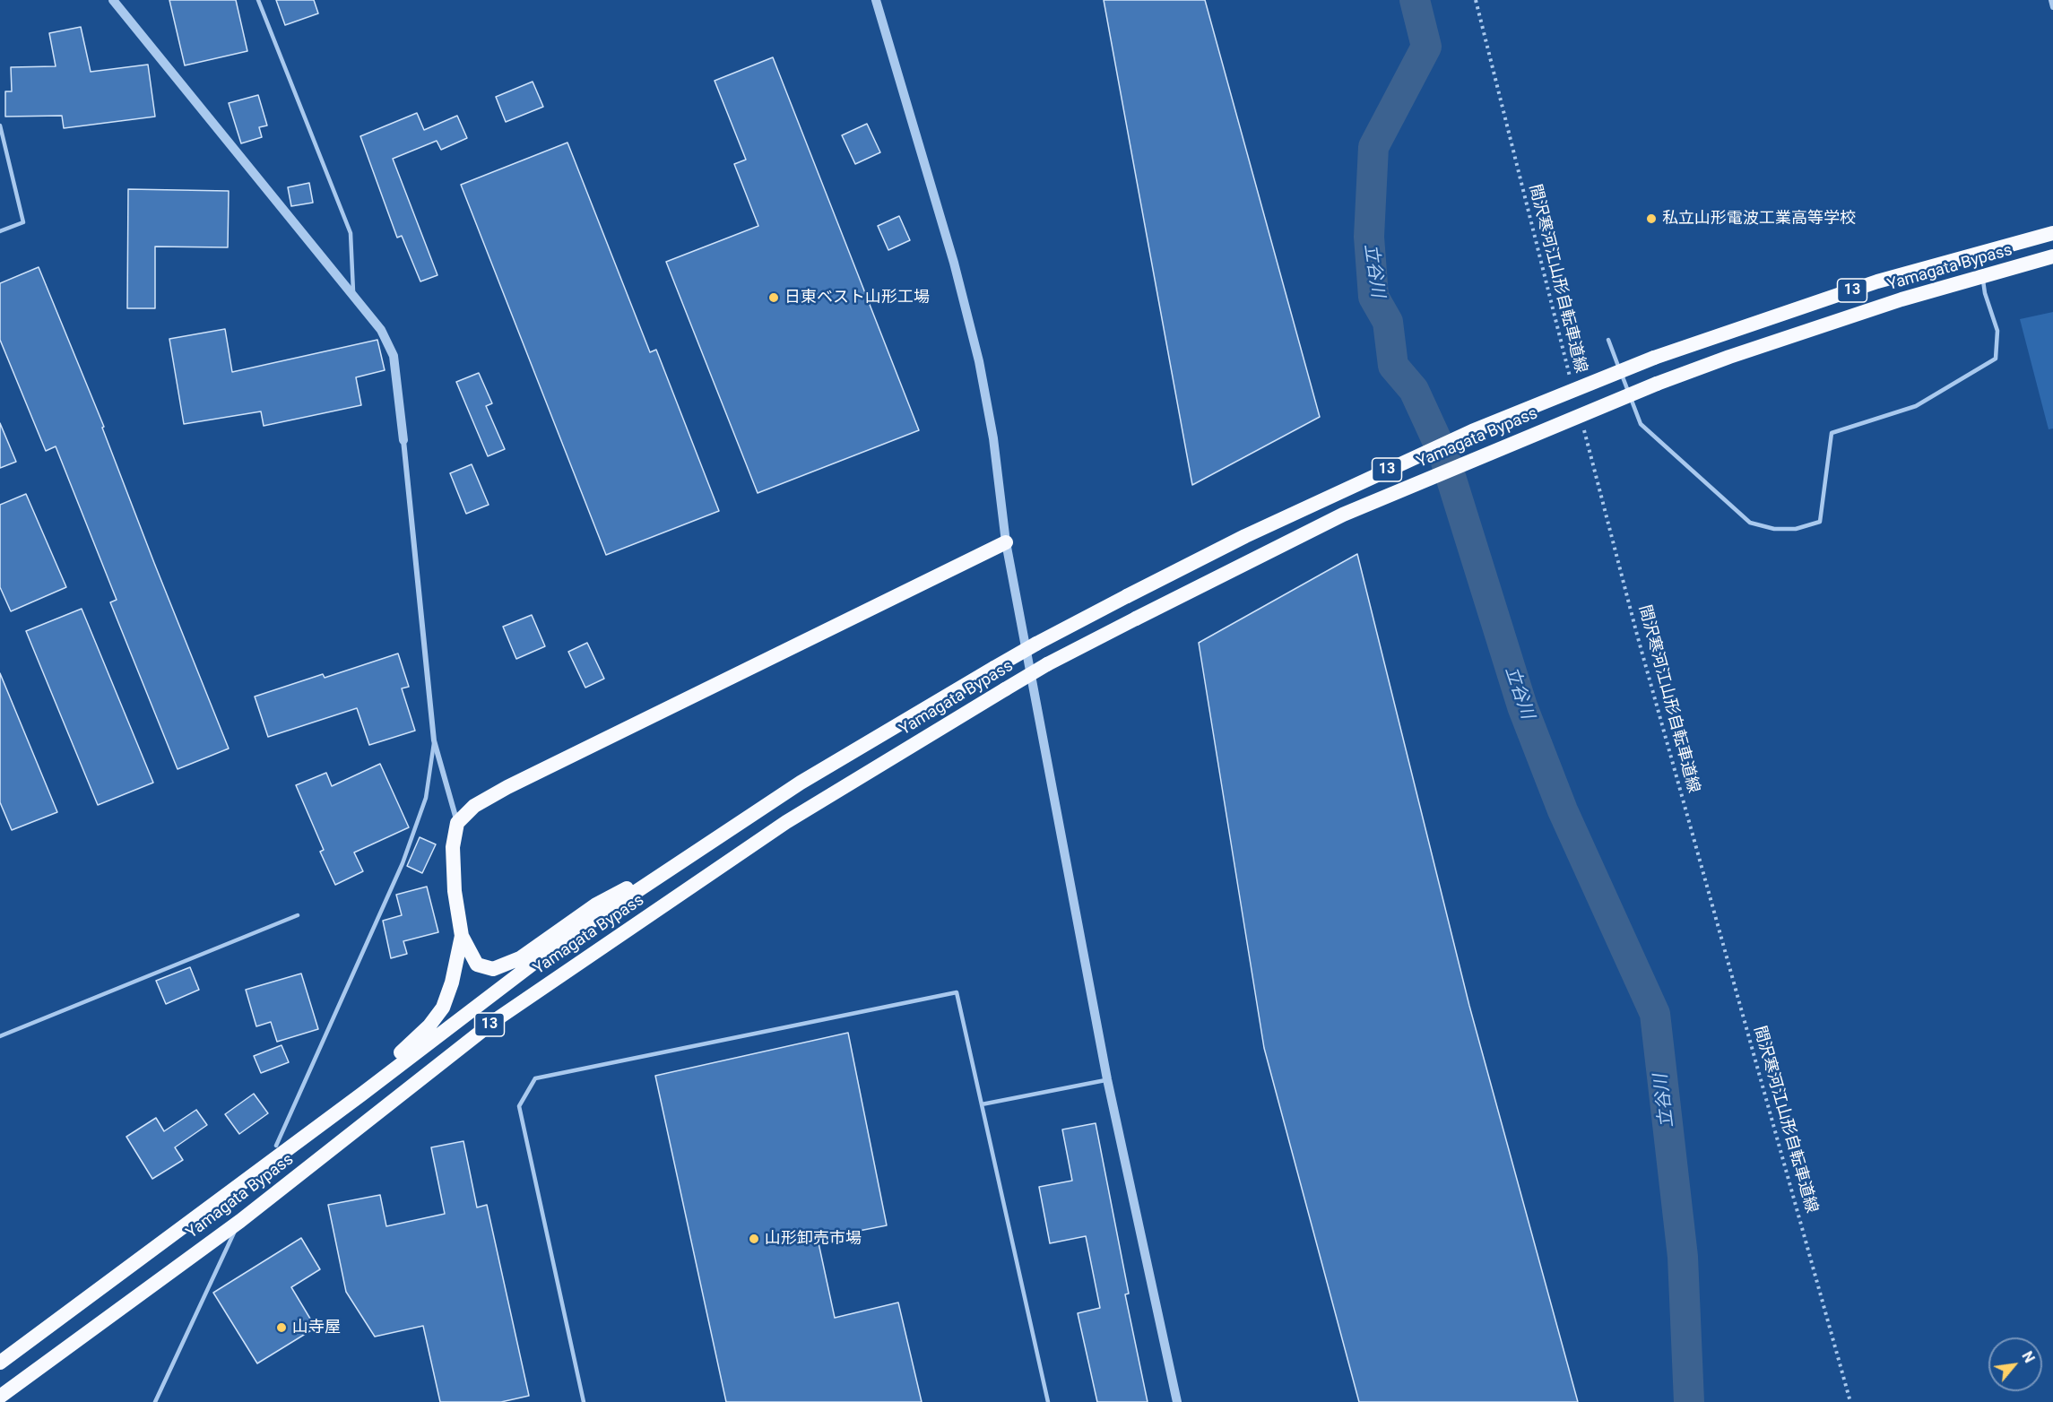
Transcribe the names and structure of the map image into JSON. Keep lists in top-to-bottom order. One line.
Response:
{"streets":{"highway":["Yamagata Bypass","13"],"path":["間沢寒河江山形自転車道線"]},"water":["立谷川"],"places":["私立山形電波工業高等学校","日東ベスト山形工場","山形卸売市場","山寺屋"],"north":"top right"}
